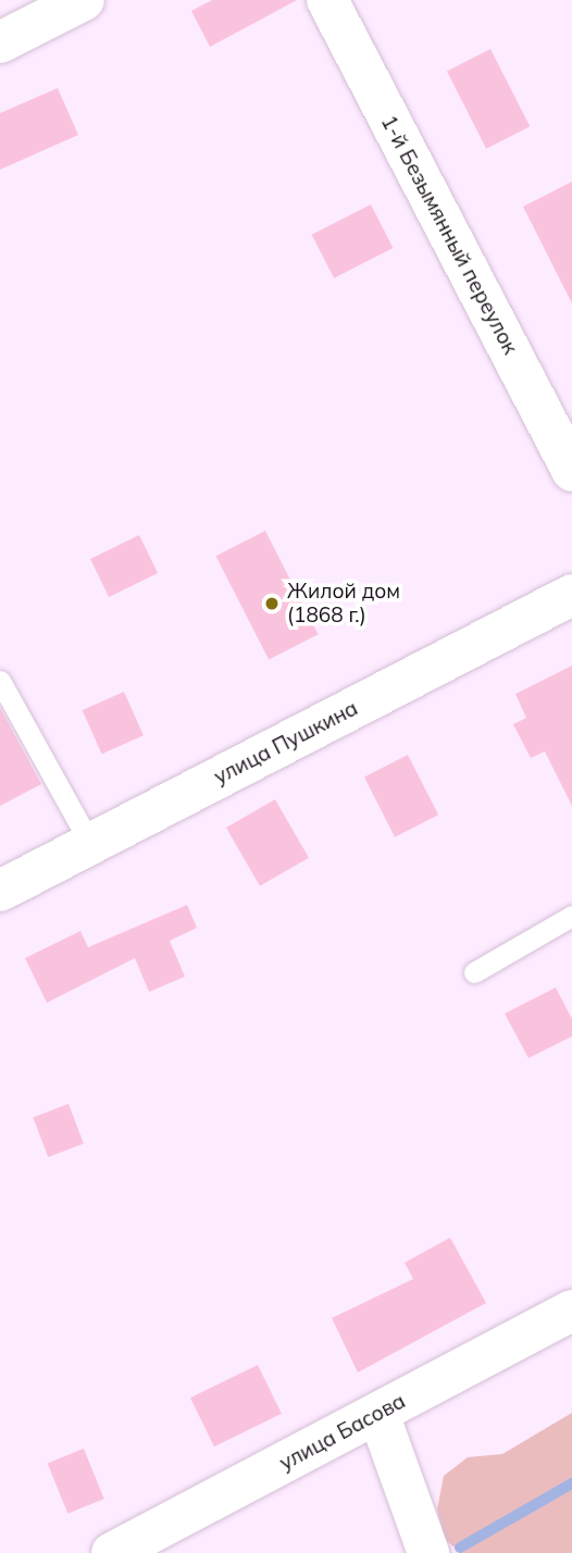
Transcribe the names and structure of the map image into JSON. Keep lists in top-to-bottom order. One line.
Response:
{"streets":{"street":["1-й Безымянный переулок","улица Пушкина","улица Басова"]},"places":["Жилой дом (1868 г.)"]}
